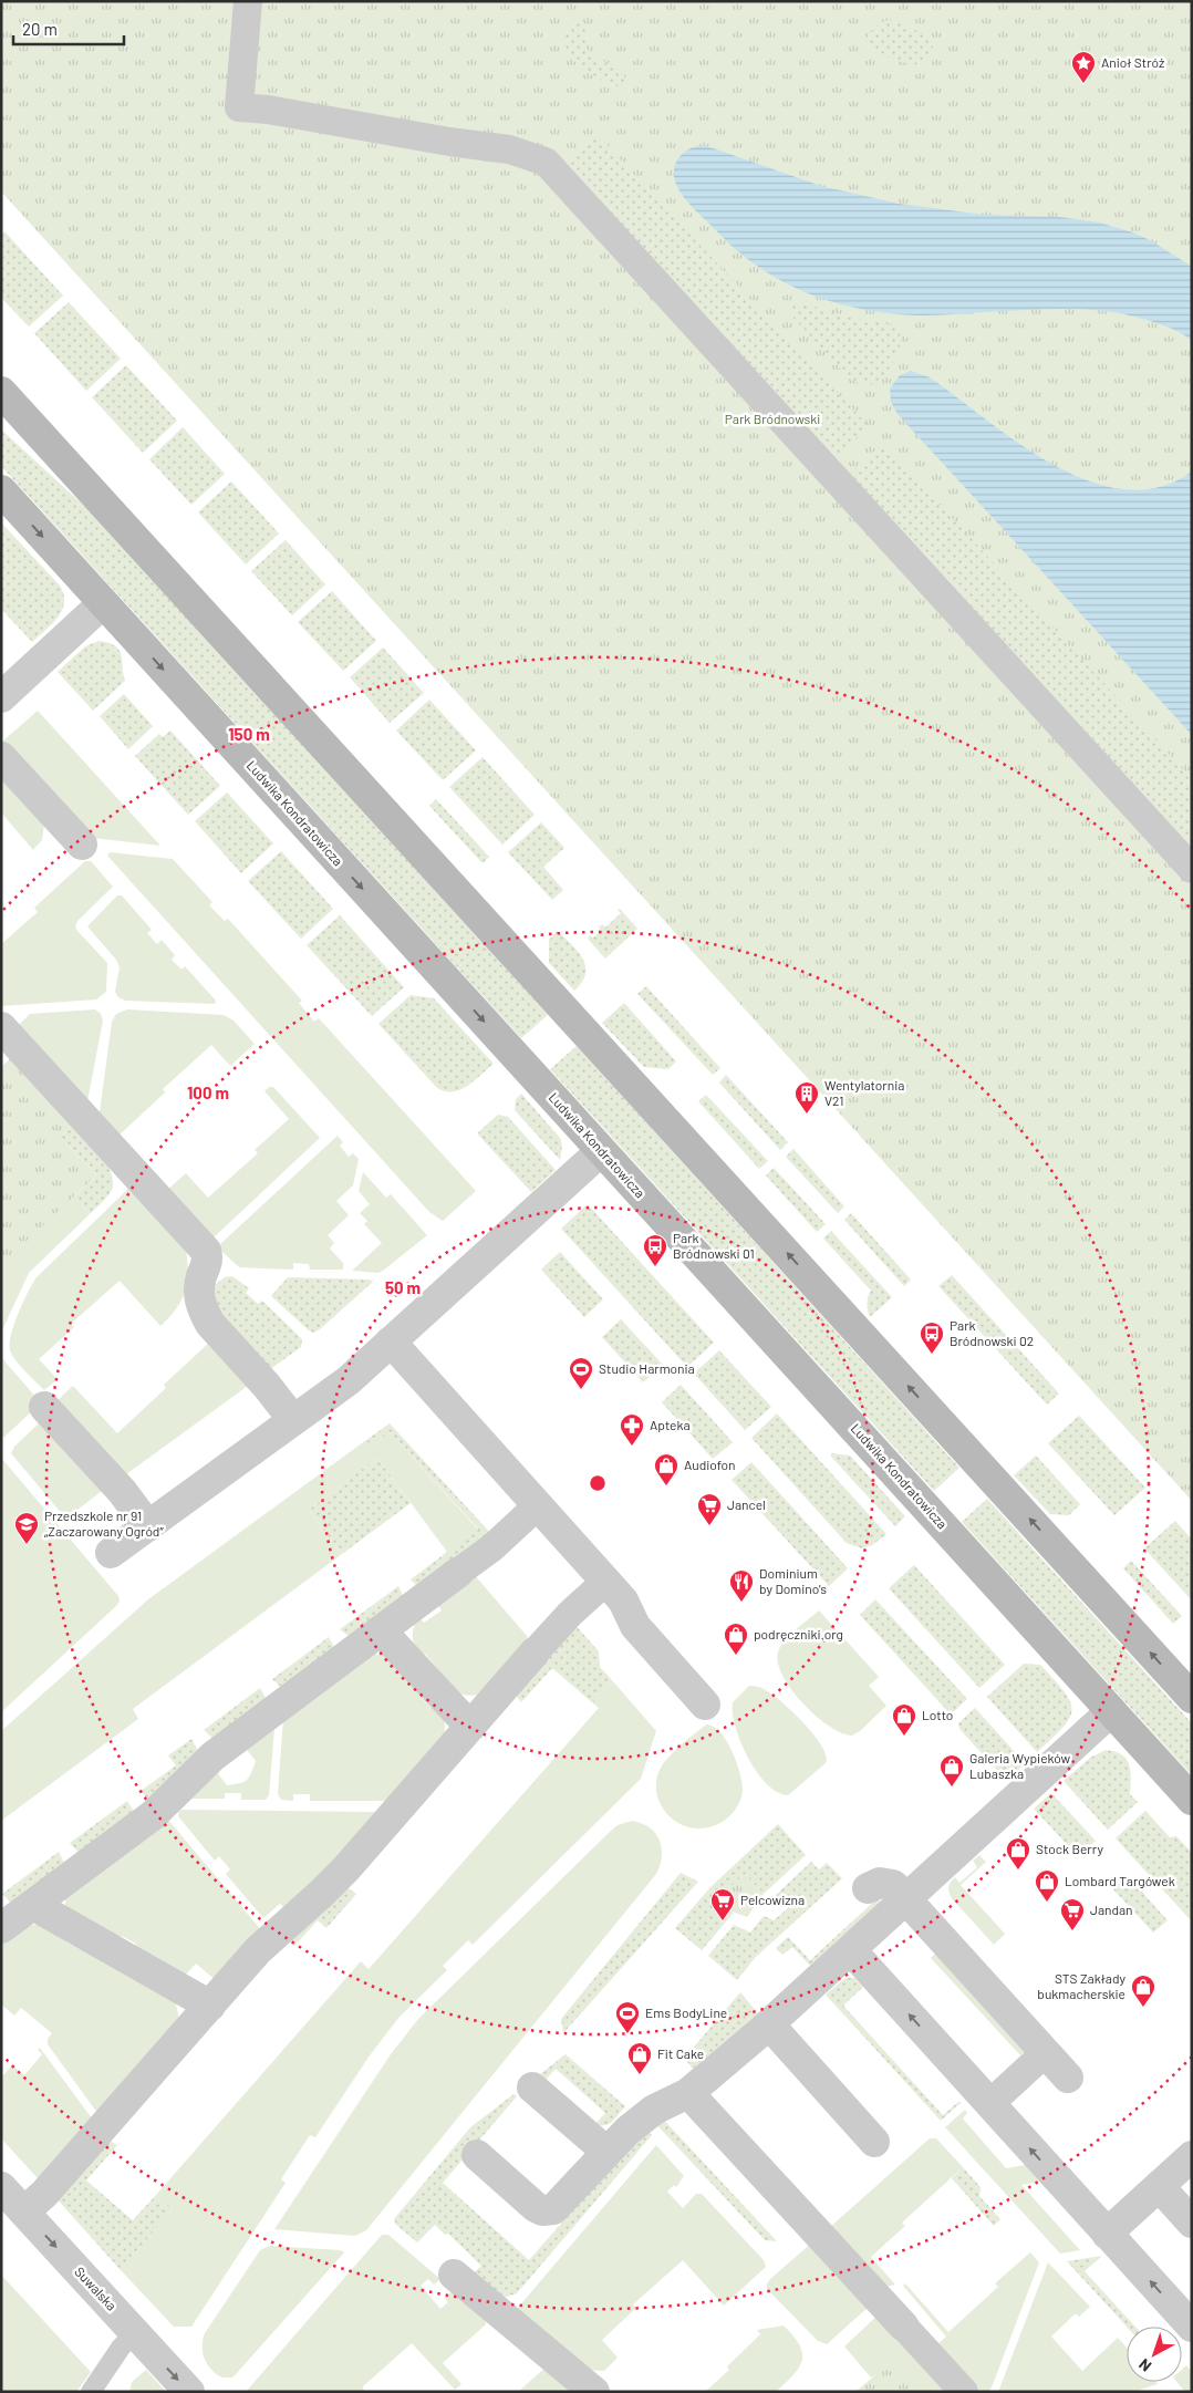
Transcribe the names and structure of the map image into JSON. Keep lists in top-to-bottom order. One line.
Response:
{"streets":{"main road":["Ludwika Kondratowicza"],"street":["Suwalska"]},"one_way":["Suwalska"],"parks":["Park Bródnowski"],"places":{"place":["Anioł Stróż"],"building":["Wentylatornia V21"],"bus stop":["Park Bródnowski 01","Park Bródnowski 02"],"sports":["Studio Harmonia","Ems BodyLine"],"pharmacy":["Apteka"],"shop":["Audiofon","podręczniki.org","Lotto","Galeria Wypieków Lubaszka","Stock Berry","Lombard Targówek","STS Zakłady bukmacherskie","Fit Cake"],"supermarket":["Jancel","Pelcowizna","Jandan"],"school or university":["Przedszkole nr 91 „Zaczarowany Ogród”"],"restaurant":["Dominium by Domino's"]},"scale_bar":"20 m","north":"bottom left","rings":["150 m","100 m","50 m"]}
